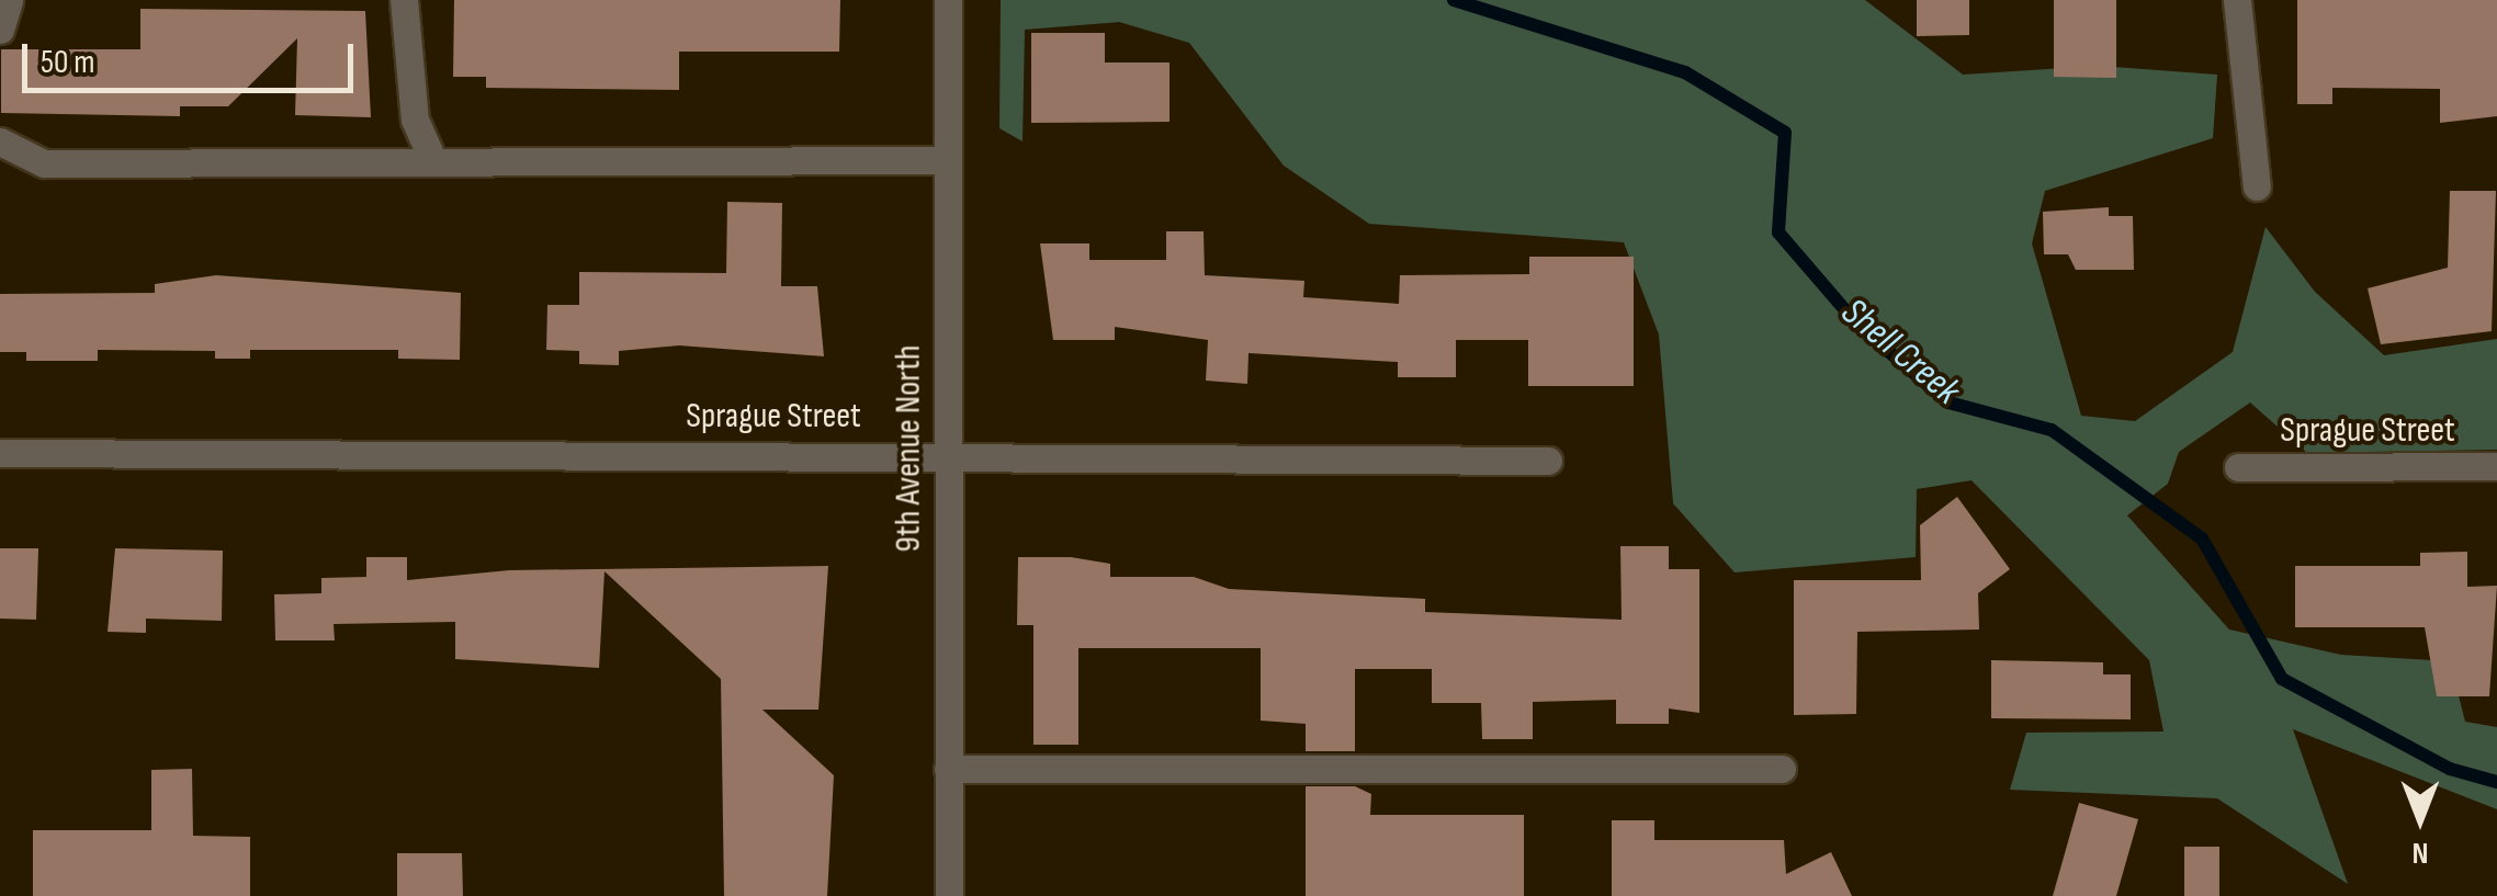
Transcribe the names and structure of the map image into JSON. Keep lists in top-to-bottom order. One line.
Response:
{"streets":{"street":["Sprague Street","9th Avenue North"]},"crossings":[["Sprague Street","9th Avenue North"]],"water":["Shell Creek"],"scale_bar":"50 m","north":"bottom"}
